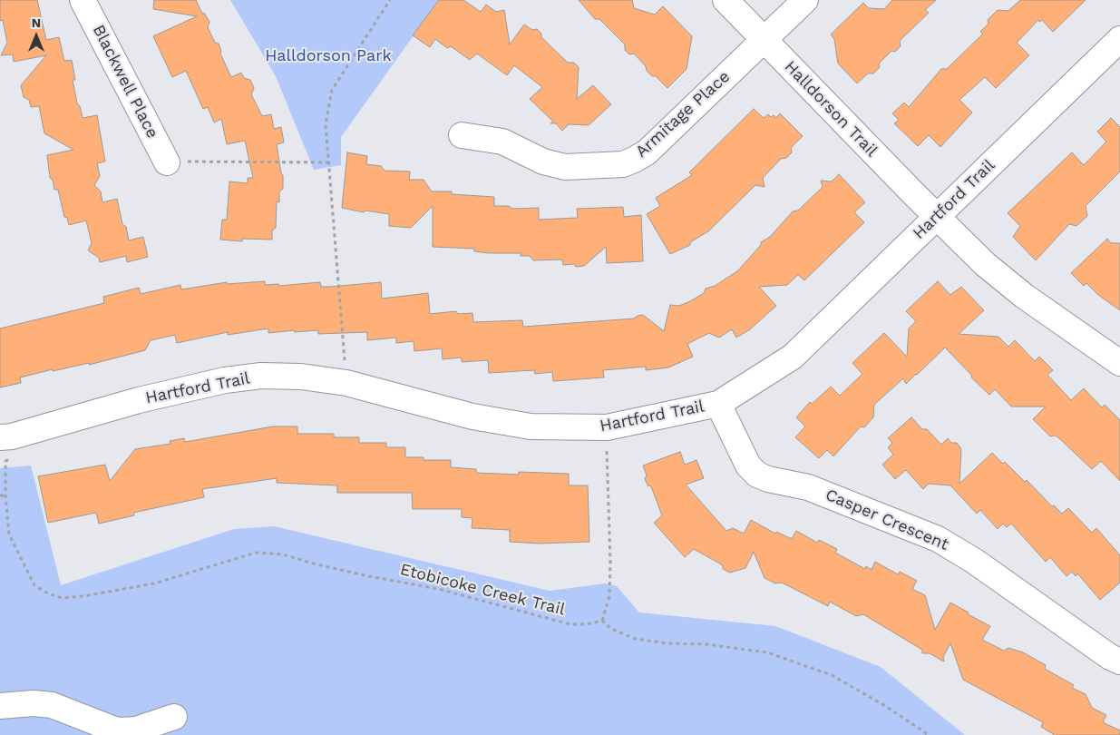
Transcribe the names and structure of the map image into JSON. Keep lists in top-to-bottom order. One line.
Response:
{"streets":{"street":["Blackwell Place","Halldorson Trail","Armitage Place","Hartford Trail","Casper Crescent"],"path":["Etobicoke Creek Trail"]},"crossings":[["Halldorson Trail","Armitage Place"],["Halldorson Trail","Hartford Trail"],["Hartford Trail","Casper Crescent"],["Hartford Trail","Etobicoke Creek Trail"]],"parks":["Halldorson Park"],"north":"top"}
